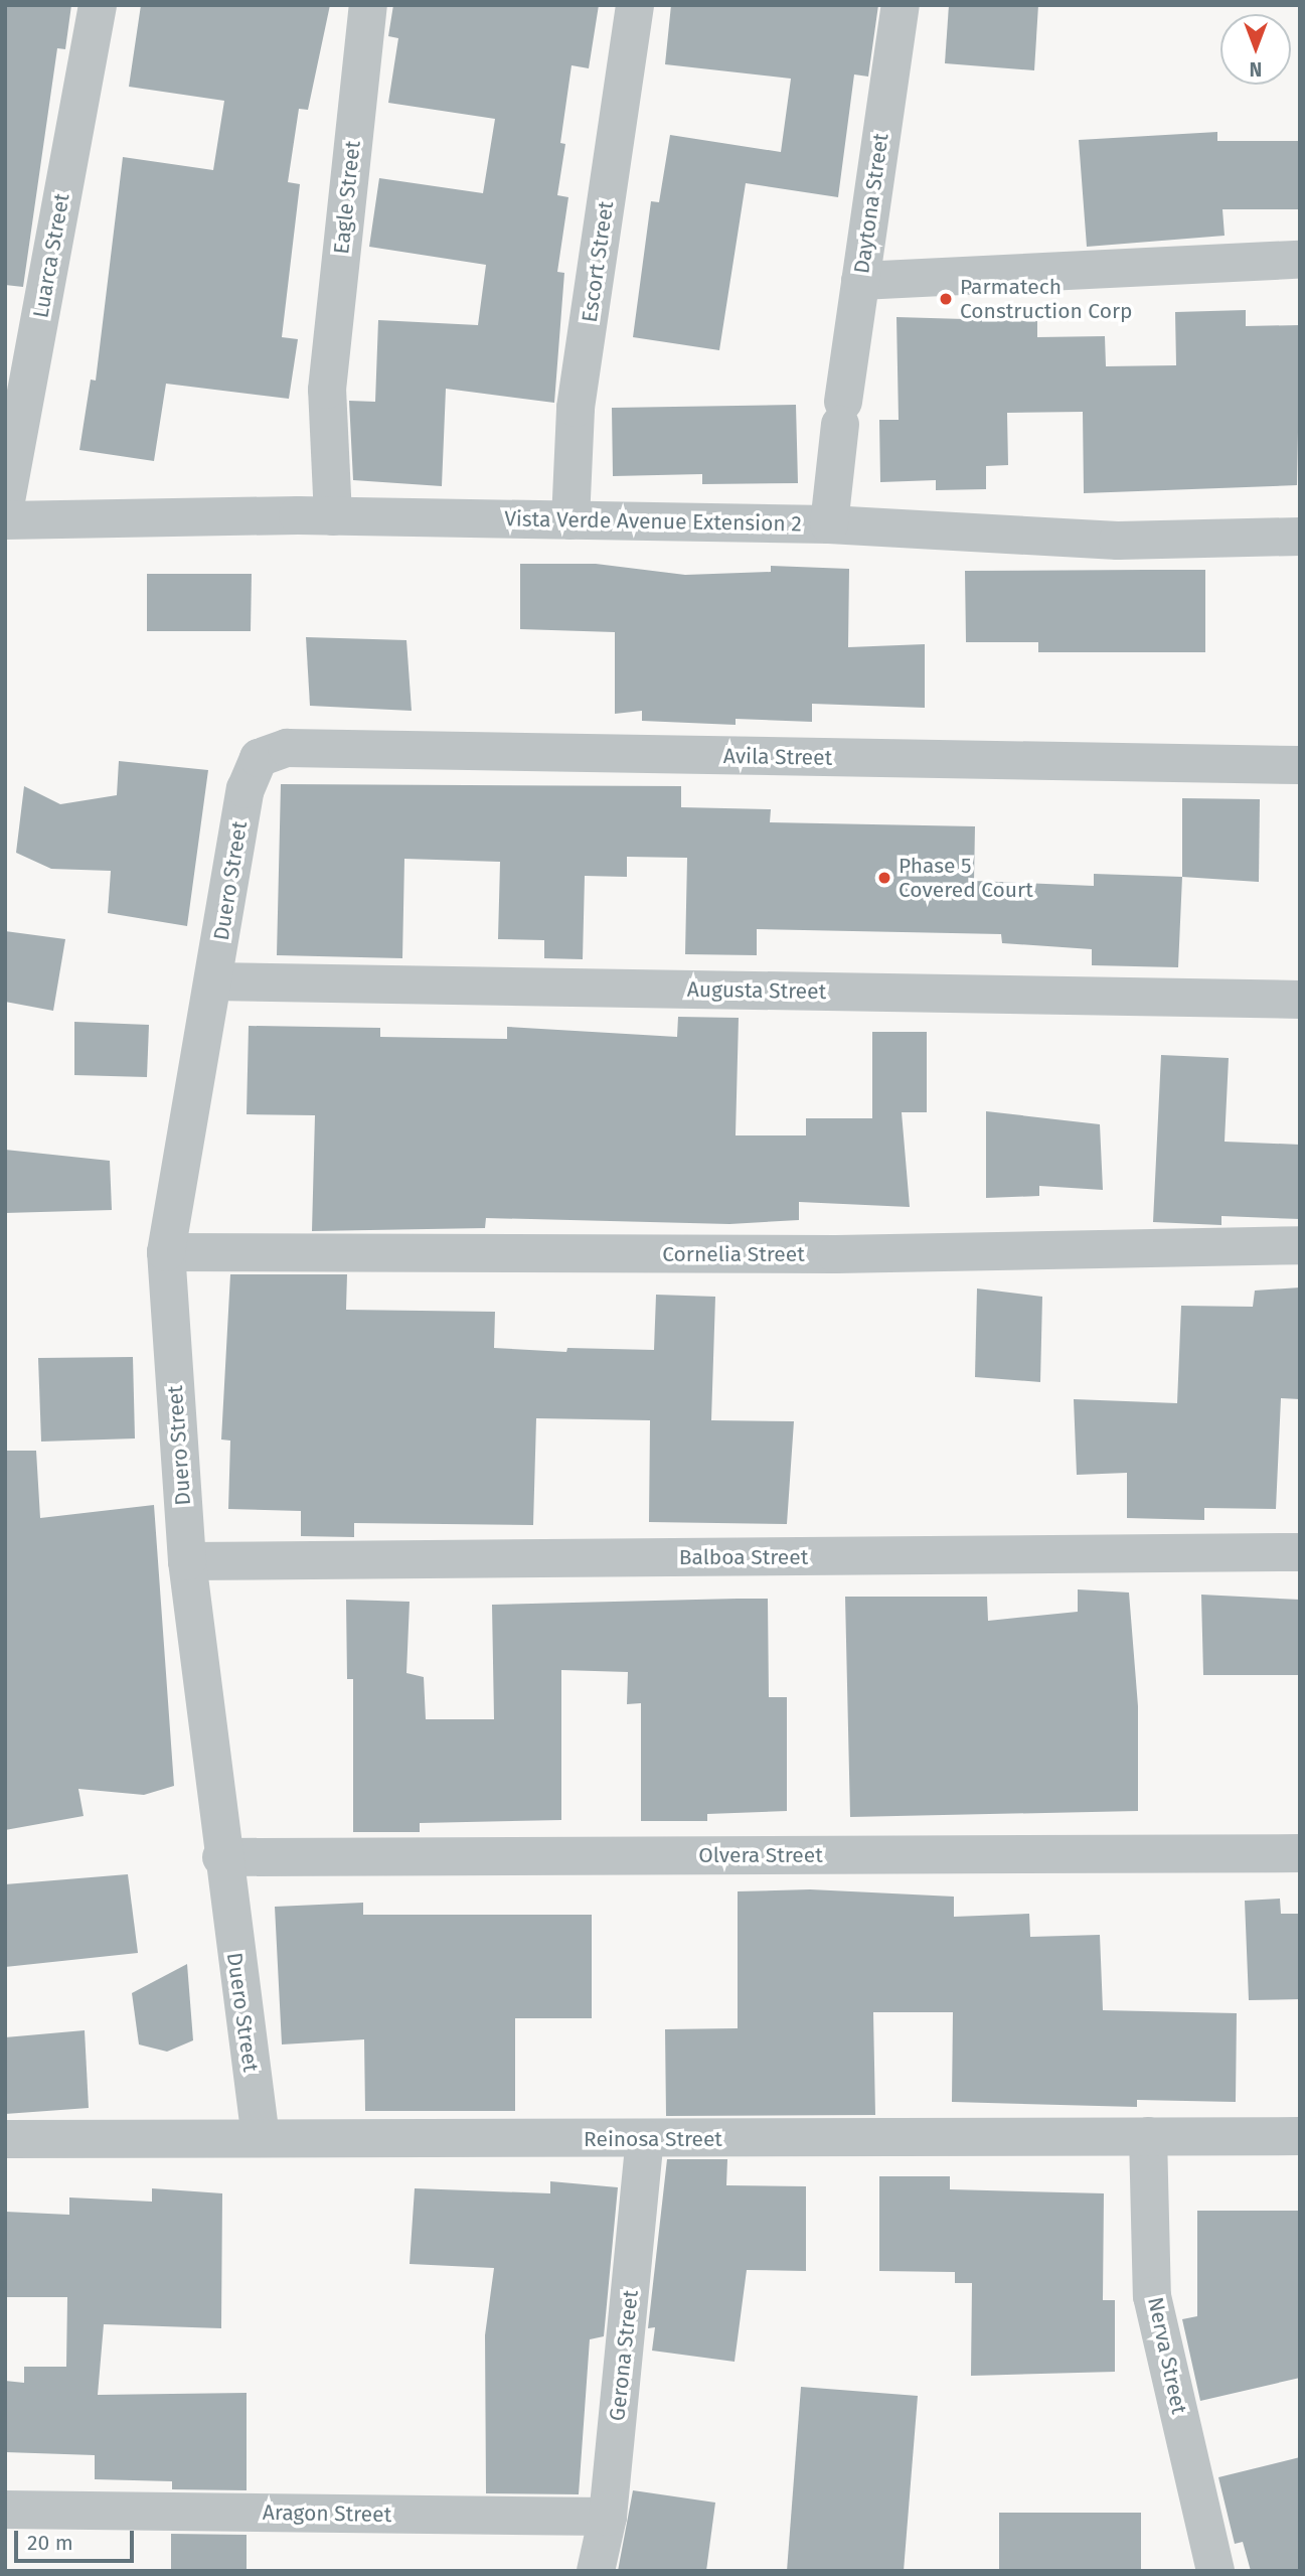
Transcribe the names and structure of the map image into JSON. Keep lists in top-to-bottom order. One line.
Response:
{"streets":{"street":["Eagle Street","Daytona Street","Luarca Street","Escort Street","Vista Verde Avenue Extension 2","Avila Street","Duero Street","Augusta Street","Cornelia Street","Balboa Street","Olvera Street","Reinosa Street","Gerona Street","Nerva Street","Aragon Street"]},"crossings":[["Eagle Street","Vista Verde Avenue Extension 2"],["Daytona Street","Vista Verde Avenue Extension 2"],["Escort Street","Vista Verde Avenue Extension 2"],["Avila Street","Duero Street"],["Duero Street","Augusta Street"],["Duero Street","Cornelia Street"],["Duero Street","Balboa Street"],["Duero Street","Olvera Street"],["Duero Street","Reinosa Street"],["Reinosa Street","Gerona Street"],["Reinosa Street","Nerva Street"],["Gerona Street","Aragon Street"]],"places":["Parmatech Construction Corp","Phase 5 Covered Court"],"scale_bar":"20 m","north":"bottom"}
